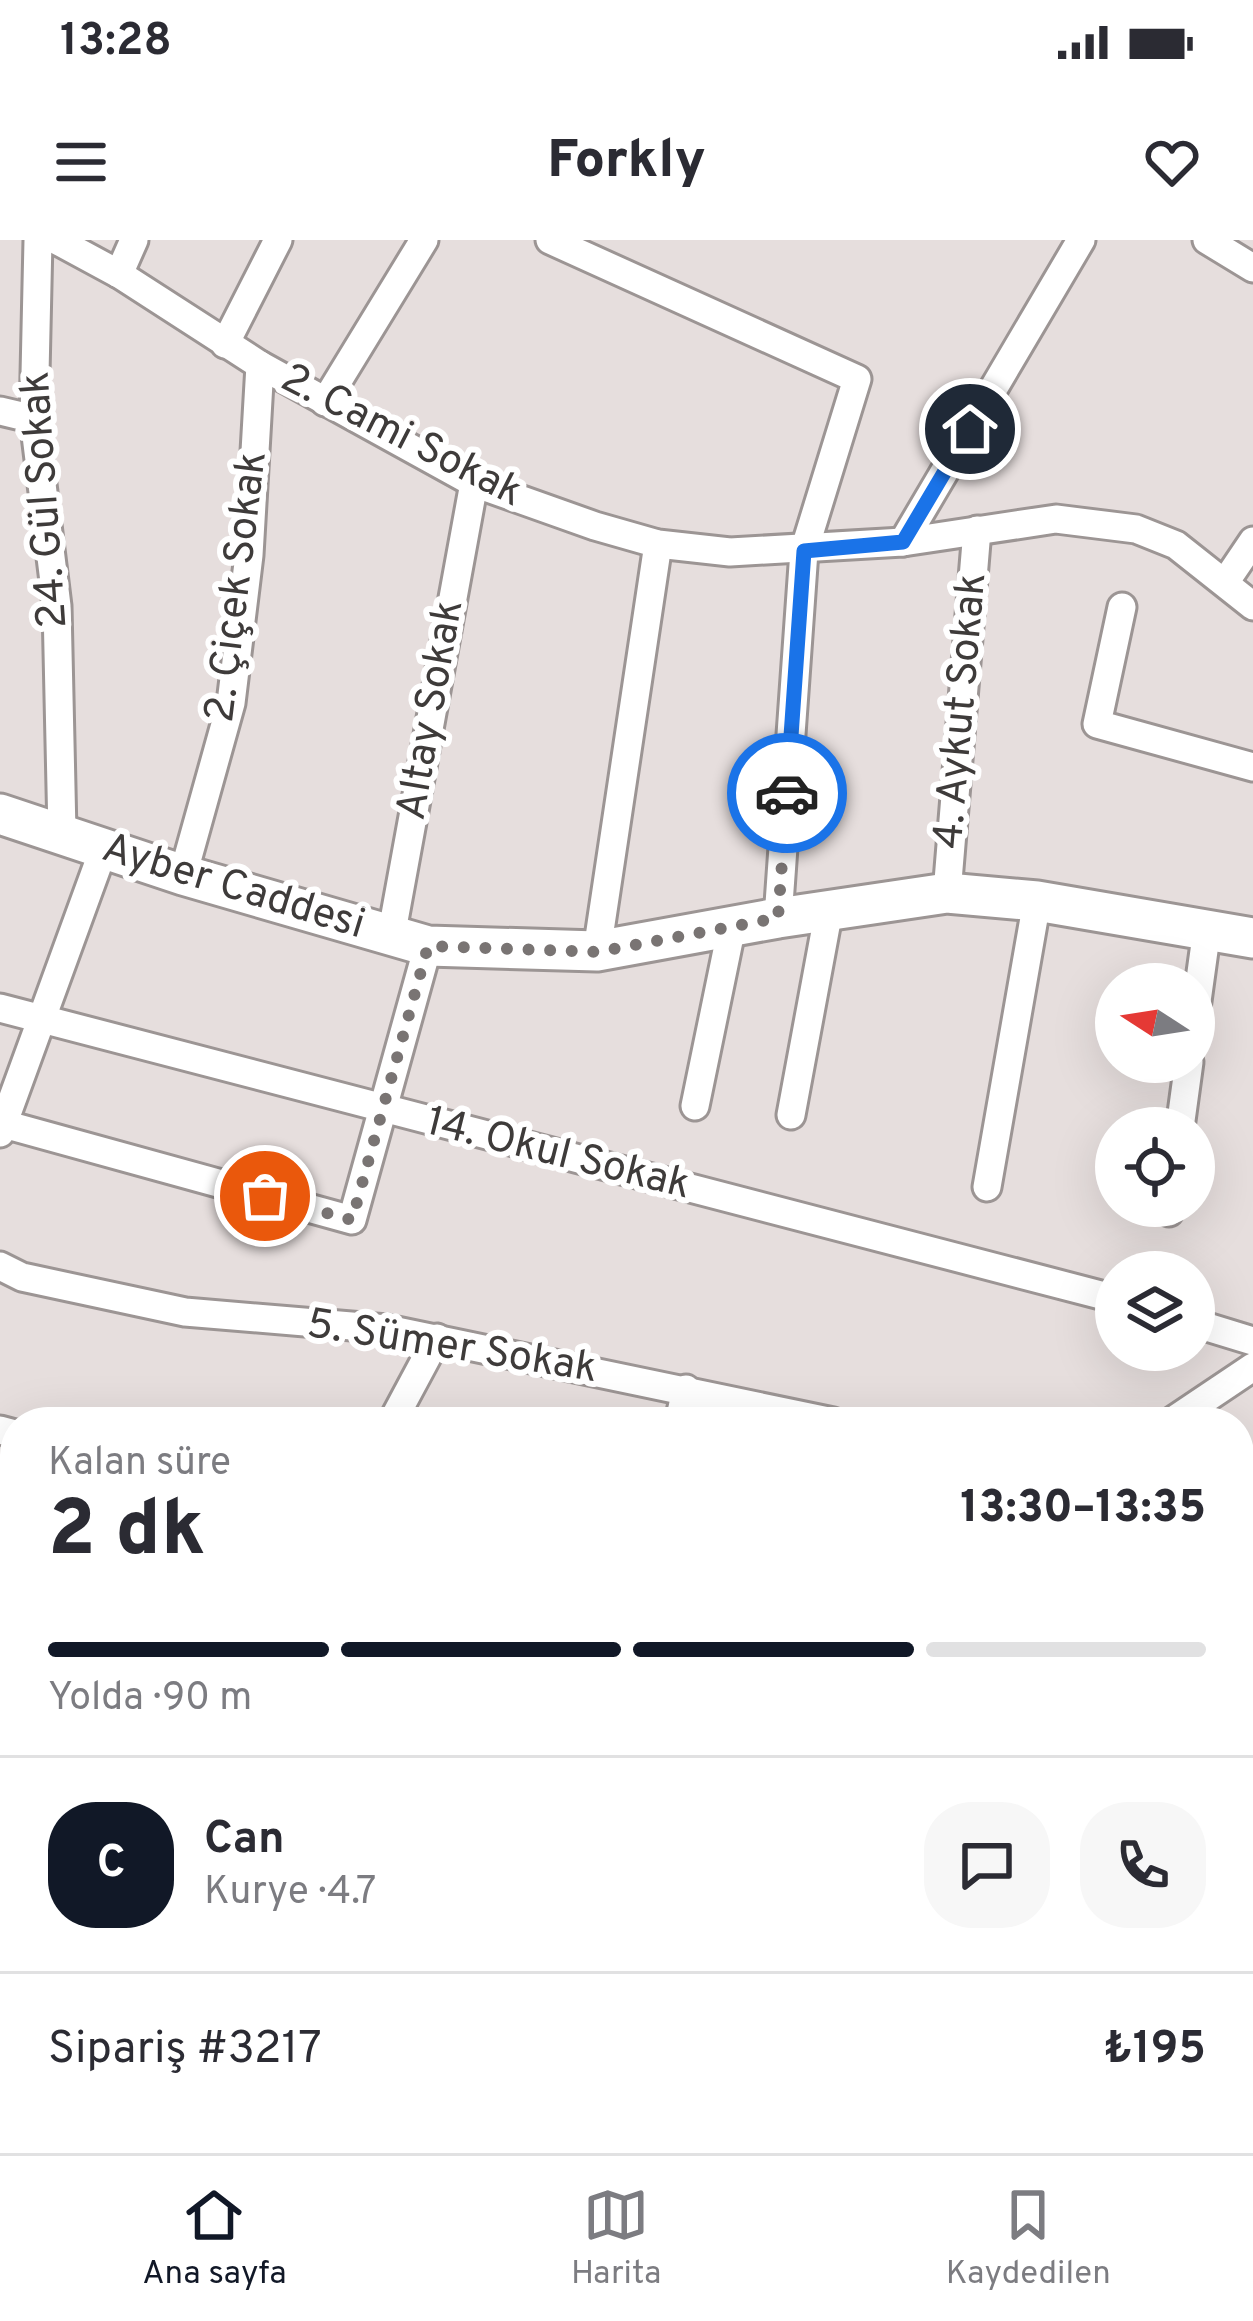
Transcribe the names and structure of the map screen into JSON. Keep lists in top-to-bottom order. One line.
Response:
{"streets":{"main road":["Ayber Caddesi"],"street":["2. Cami Sokak","24. Gül Sokak","2. Çiçek Sokak","Altay Sokak","4. Aykut Sokak","14. Okul Sokak","5. Sümer Sokak"]},"crossings":[["2. Cami Sokak","2. Çiçek Sokak"],["2. Cami Sokak","Altay Sokak"],["2. Cami Sokak","4. Aykut Sokak"],["24. Gül Sokak","Ayber Caddesi"],["2. Çiçek Sokak","Ayber Caddesi"],["Altay Sokak","Ayber Caddesi"],["Altay Sokak","14. Okul Sokak"],["4. Aykut Sokak","Ayber Caddesi"]],"north":"left","page":{"status":"13:28","header":"Forkly","heading":["2 dk","Kalan süre","13:30–13:35"],"panel":["Can","Kurye · 4.7","Sipariş #3217","₺195"],"bar":"Yolda · 90 m","round":"C","tabs":["Ana sayfa","Harita","Kaydedilen"]}}
